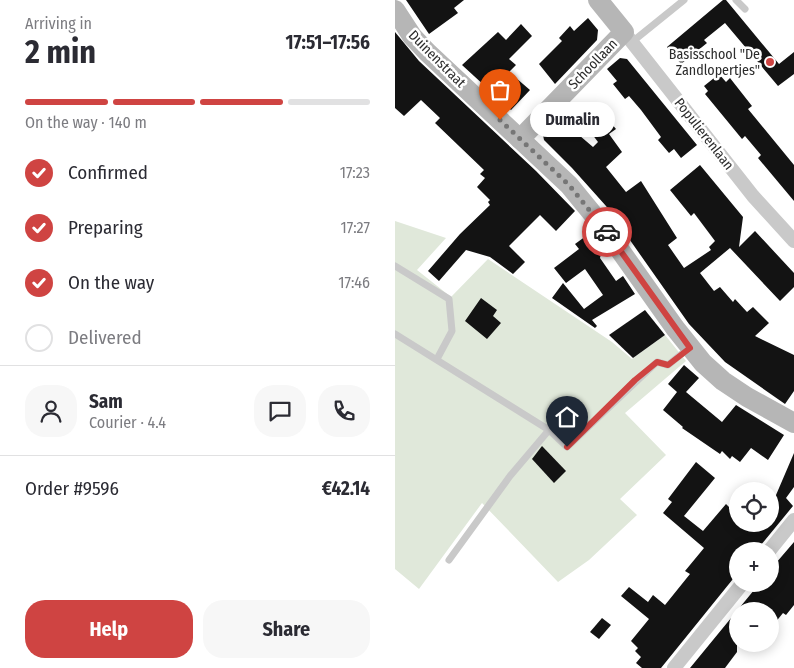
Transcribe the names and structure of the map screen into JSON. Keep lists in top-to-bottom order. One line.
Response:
{"streets":{"street":["Duinenstraat","Schoollaan","Populierenlaan"]},"crossings":[["Duinenstraat","Schoollaan"],["Schoollaan","Populierenlaan"]],"places":["Basisschool \"De Zandlopertjes\"","Dumalin"],"page":{"heading":["2 min","Arriving in","17:51–17:56"],"panel":["Sam","Courier · 4.4","Order #9596","€42.14"],"bar":"On the way · 140 m","bubble":"Dumalin","list":[["Confirmed","17:23"],["Preparing","17:27"],["On the way","17:46"],"Delivered"],"map_buttons":["+","−"],"buttons":["Help","Share"]}}
